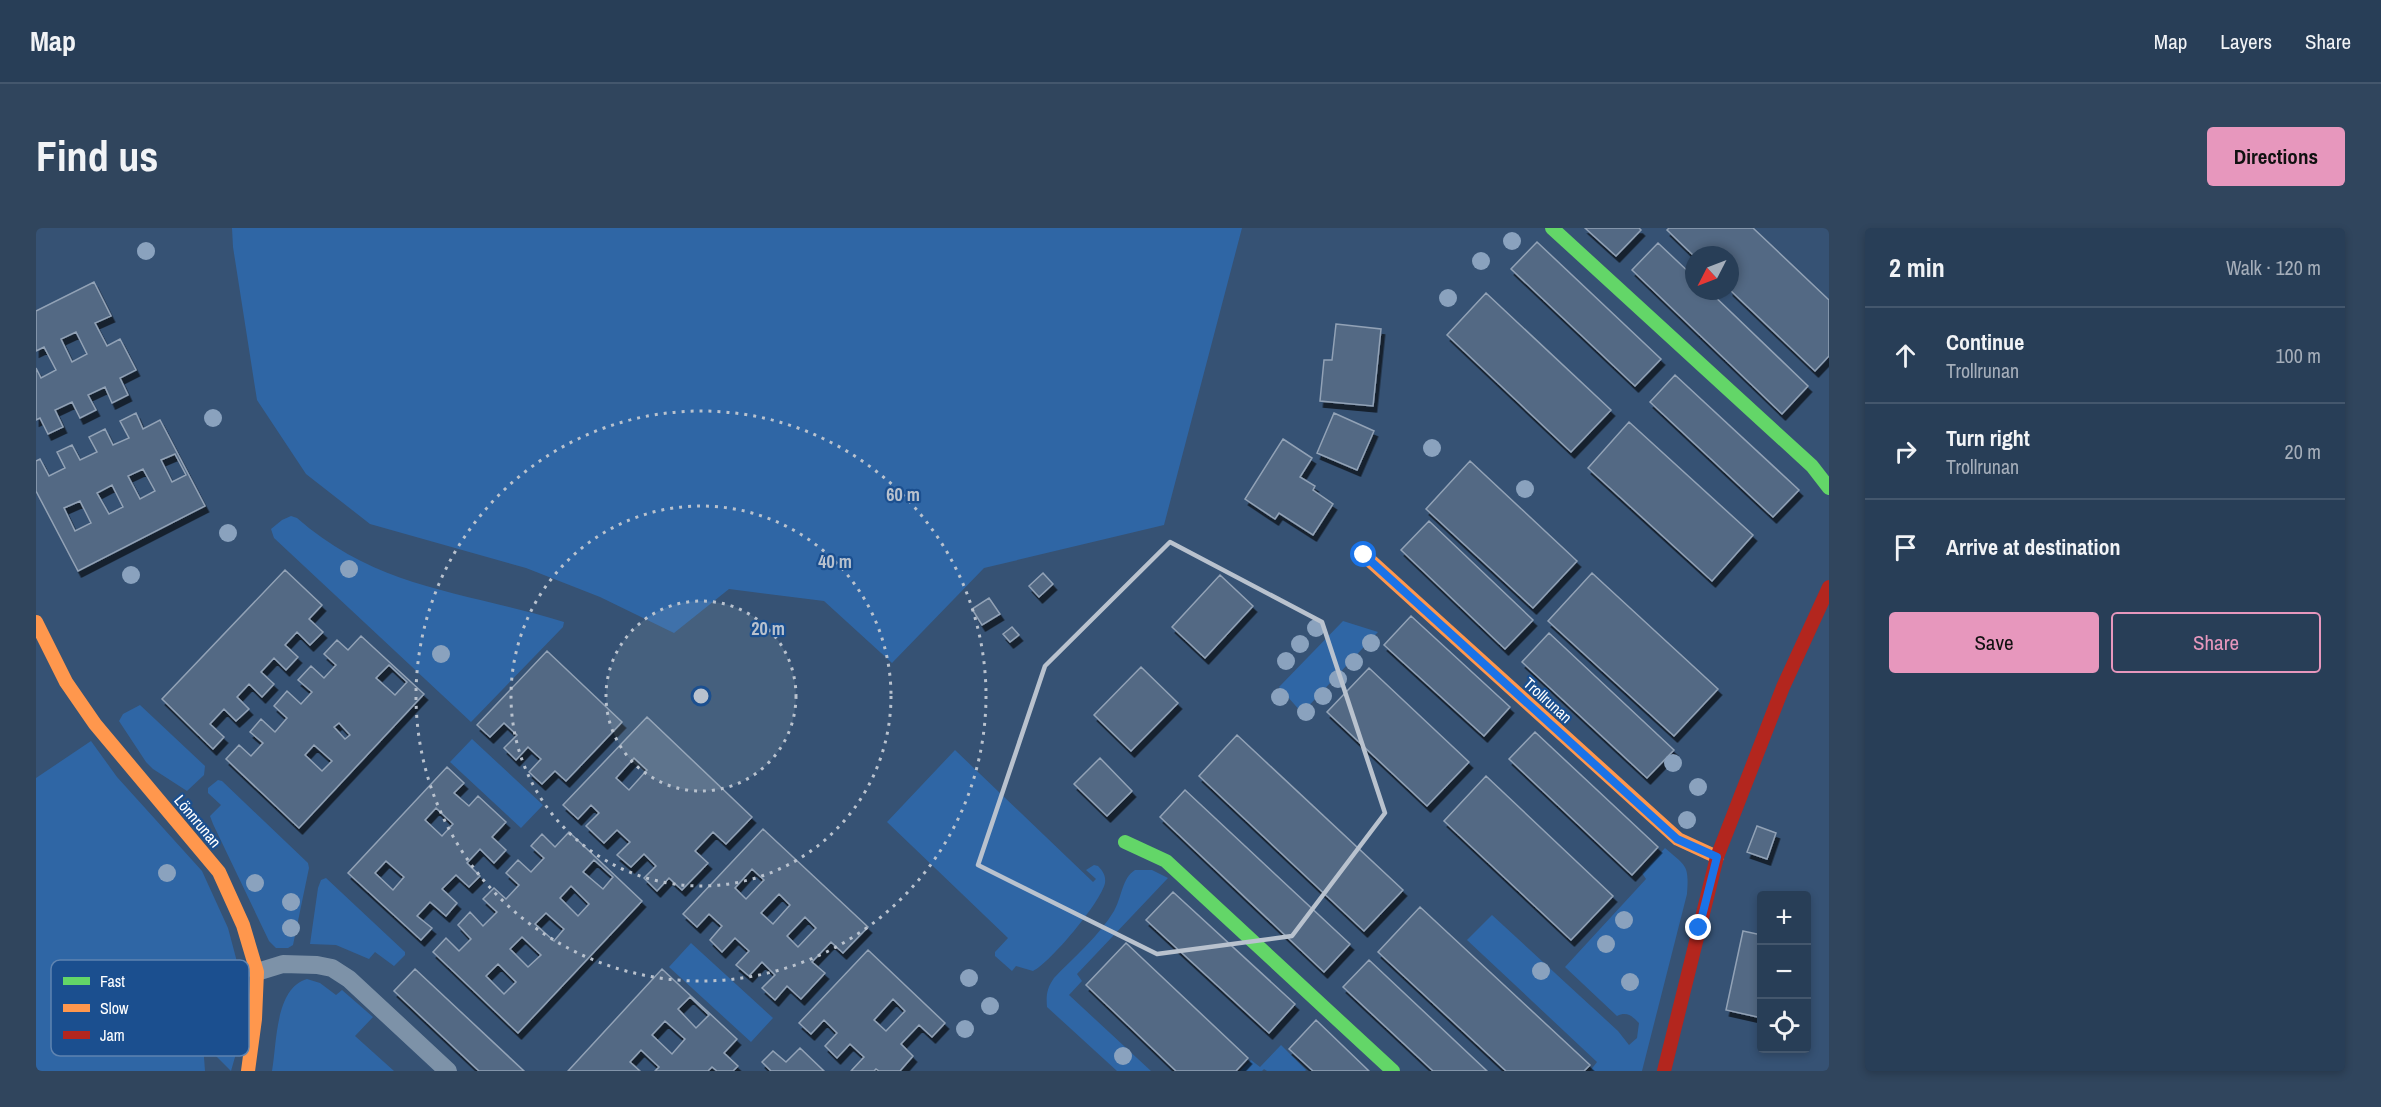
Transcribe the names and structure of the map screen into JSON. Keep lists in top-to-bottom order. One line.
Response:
{"streets":{"street":["Trollrunan","Lönnrunan"]},"legend":["Fast","Slow","Jam"],"north":"bottom left","page":{"header":"Map","nav":["Map","Layers","Share"],"buttons":["Directions",["Save","Share"]],"title":"Find us","heading":["2 min","Walk · 120 m"],"list":[["Continue","Trollrunan","100 m"],["Turn right","Trollrunan","20 m"],"Arrive at destination"],"map_buttons":["+","−"]},"rings":["60 m","40 m","20 m"]}
